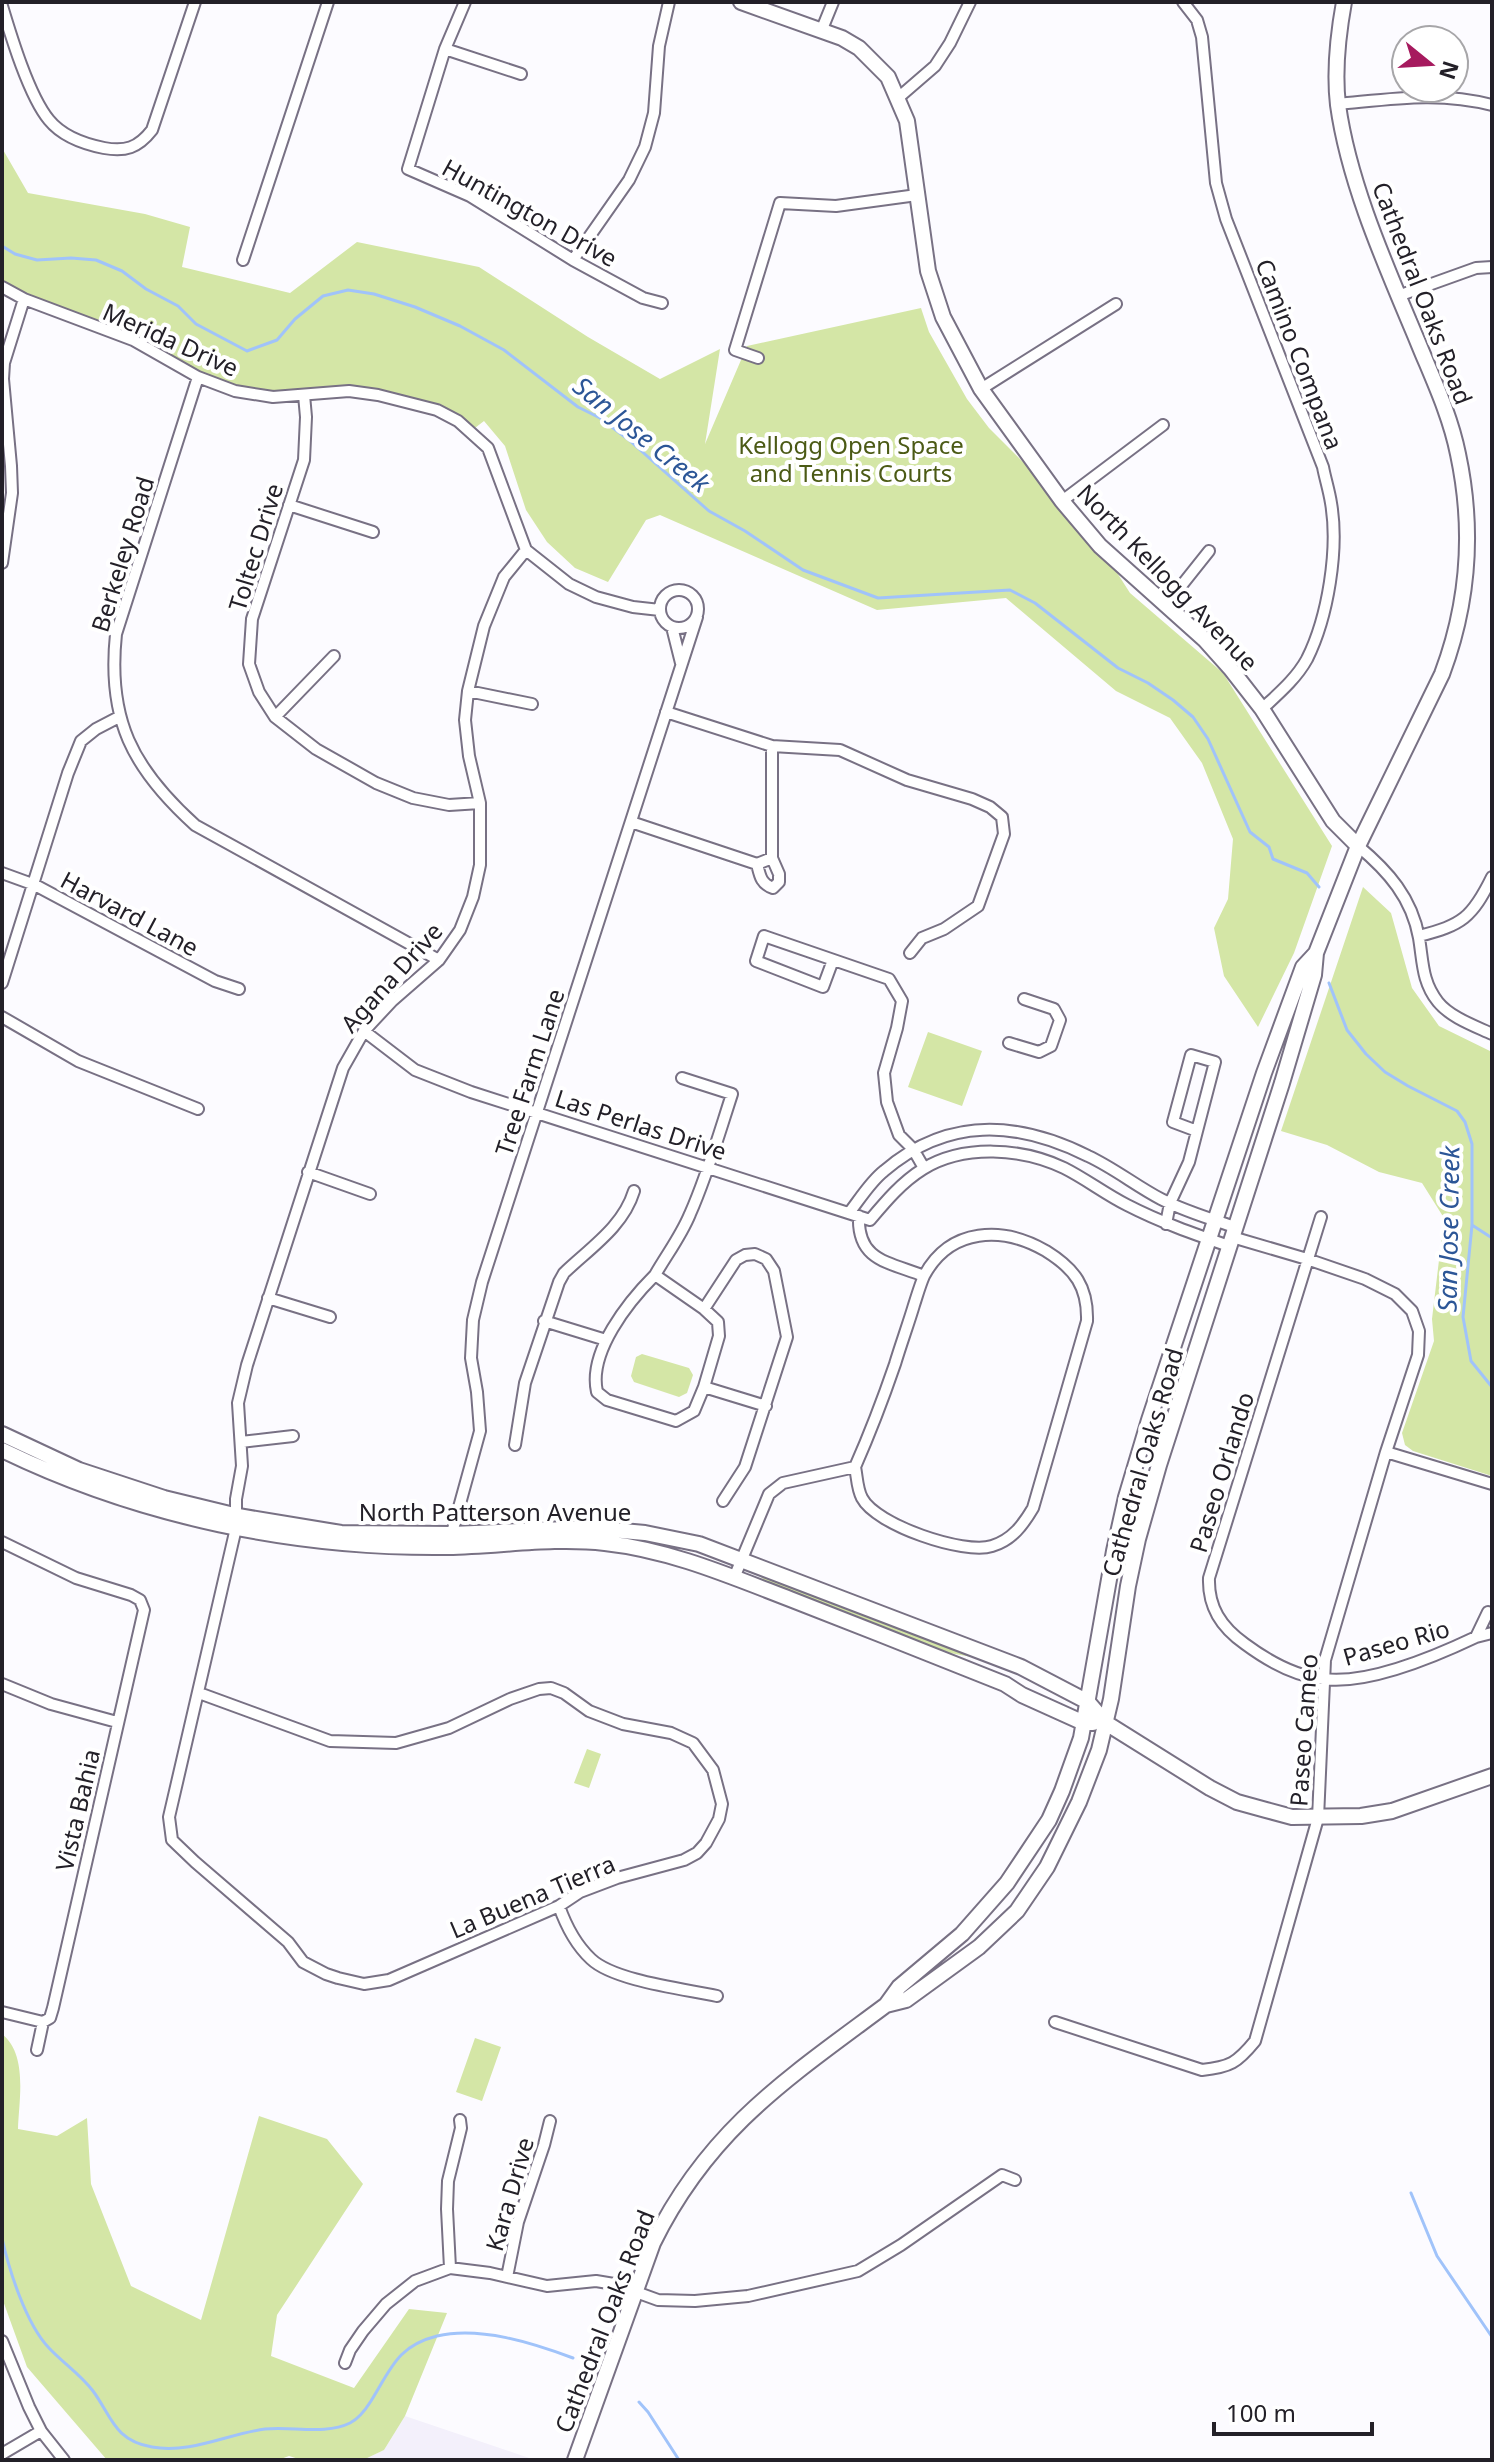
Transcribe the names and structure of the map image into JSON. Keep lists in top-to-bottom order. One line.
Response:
{"streets":{"main road":["Cathedral Oaks Road","North Kellogg Avenue","North Patterson Avenue"],"street":["Huntington Drive","Merida Drive","Camino Compana","Toltec Drive","Berkeley Road","Harvard Lane","Agana Drive","Tree Farm Lane","Las Perlas Drive","Paseo Orlando","Paseo Rio","Paseo Cameo","Vista Bahia","La Buena Tierra","Kara Drive"]},"crossings":[["Cathedral Oaks Road","North Kellogg Avenue"],["Cathedral Oaks Road","North Patterson Avenue"],["Cathedral Oaks Road","Paseo Cameo"],["Merida Drive","Toltec Drive"],["Merida Drive","Berkeley Road"],["Merida Drive","Agana Drive"],["Camino Compana","North Kellogg Avenue"],["Toltec Drive","Agana Drive"],["Berkeley Road","Agana Drive"],["Agana Drive","Las Perlas Drive"],["Agana Drive","North Patterson Avenue"],["Agana Drive","La Buena Tierra"],["Tree Farm Lane","Las Perlas Drive"],["Tree Farm Lane","North Patterson Avenue"],["Paseo Orlando","Paseo Rio"],["Paseo Orlando","Paseo Cameo"],["North Patterson Avenue","Paseo Cameo"],["Paseo Rio","Paseo Cameo"]],"water":["San Jose Creek"],"parks":["Kellogg Open Space and Tennis Courts"],"scale_bar":"100 m","north":"right"}
